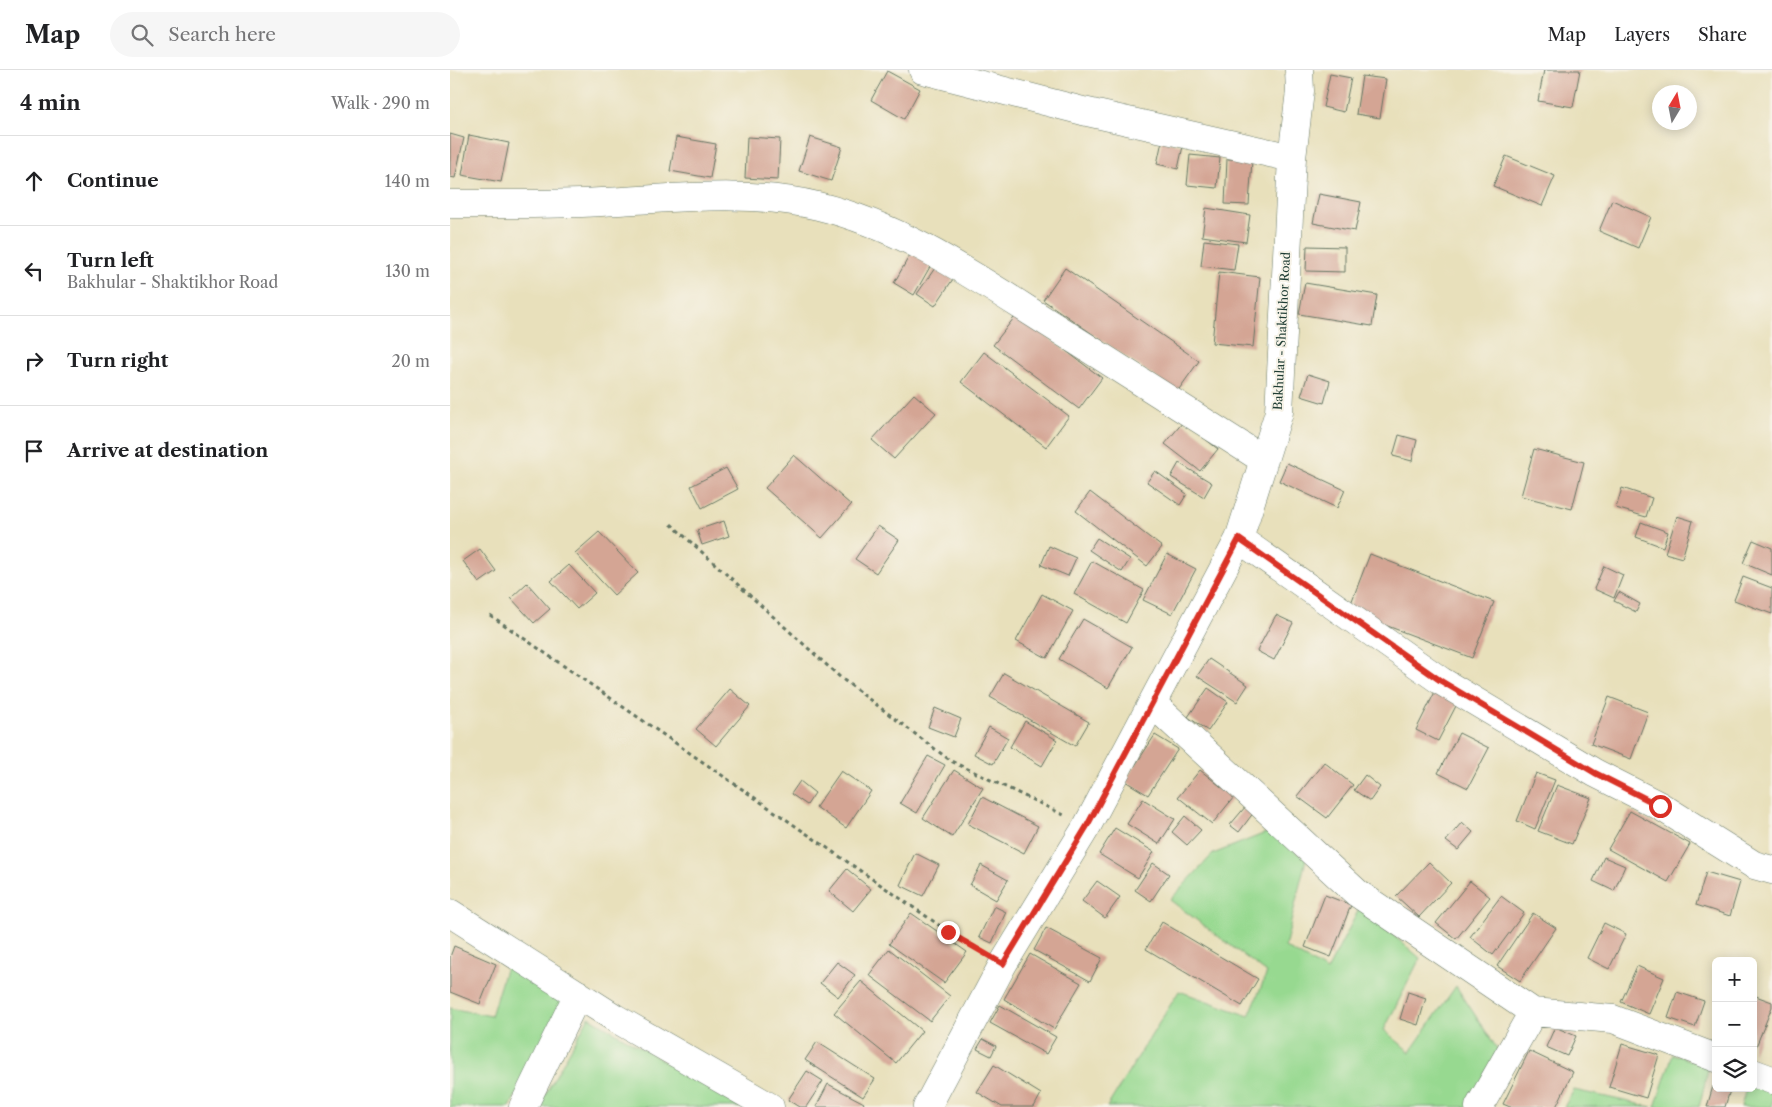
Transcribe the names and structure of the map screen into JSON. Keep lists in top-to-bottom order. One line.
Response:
{"streets":{"street":["Bakhular - Shaktikhor Road"]},"north":"top","page":{"header":"Map","search":"Search here","nav":["Map","Layers","Share"],"heading":["4 min","Walk · 290 m"],"list":[["Continue","140 m"],["Turn left","Bakhular - Shaktikhor Road","130 m"],["Turn right","20 m"],"Arrive at destination"],"map_buttons":["+","−"]}}
